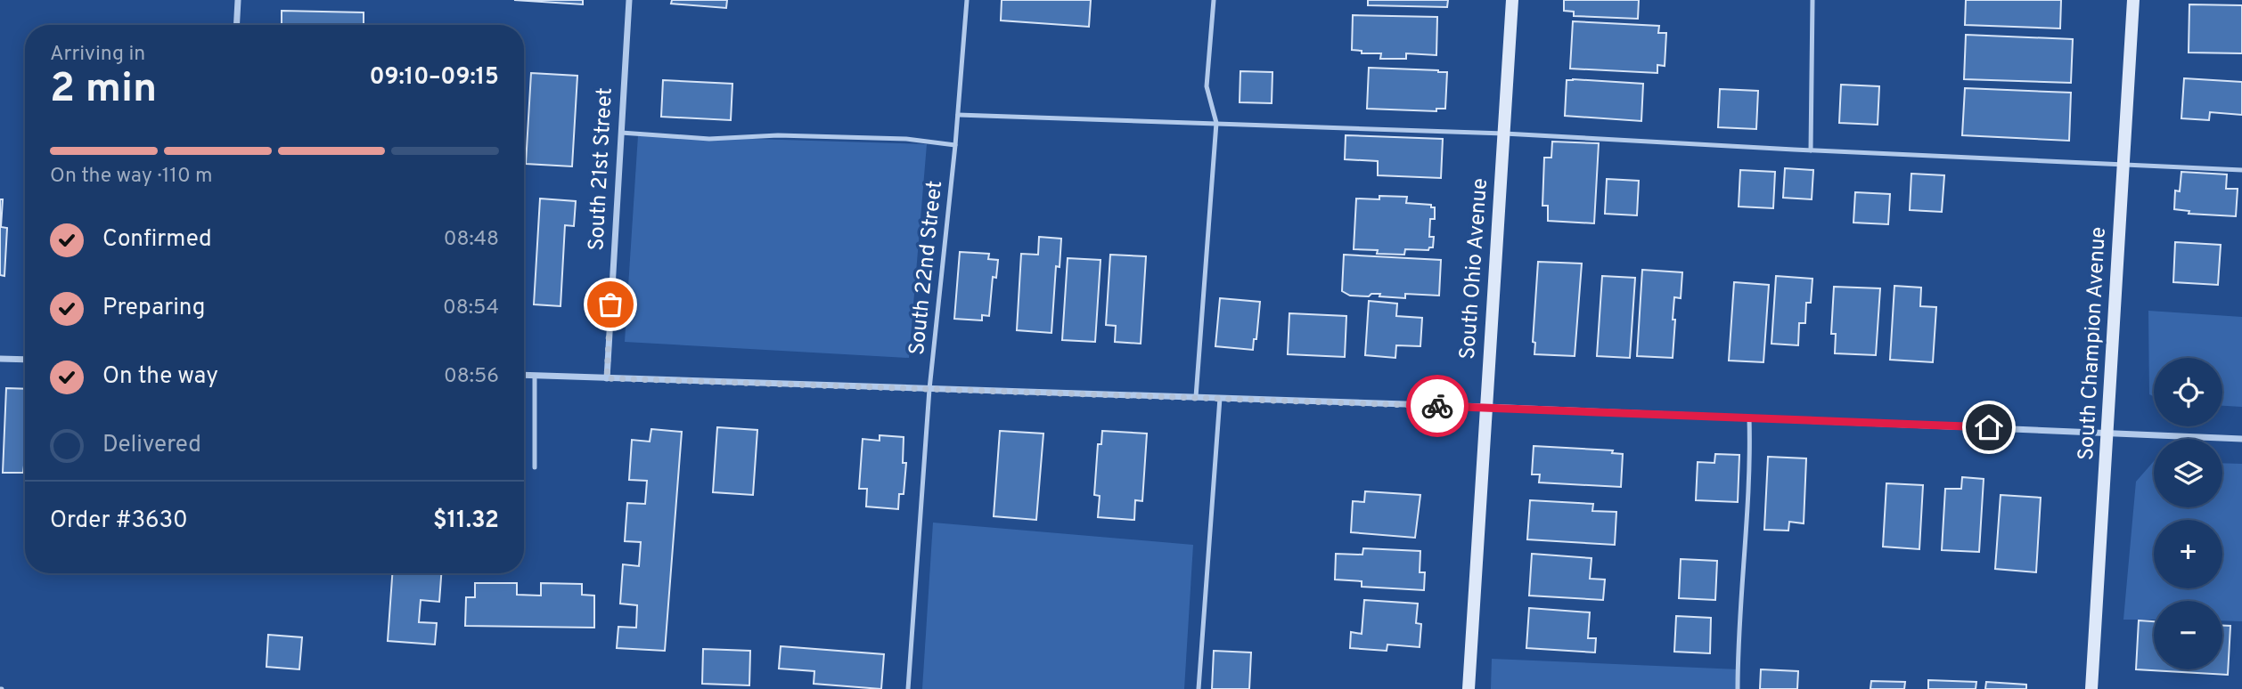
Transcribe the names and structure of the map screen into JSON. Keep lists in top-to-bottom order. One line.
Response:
{"streets":{"street":["South 21st Street","South Ohio Avenue","South Champion Avenue"],"lane":["South 22nd Street"]},"page":{"heading":["2 min","Arriving in","09:10–09:15"],"panel":["Order #3630","$11.32"],"bar":"On the way · 110 m","list":[["Confirmed","08:48"],["Preparing","08:54"],["On the way","08:56"],"Delivered"],"map_buttons":["+","−"]}}
